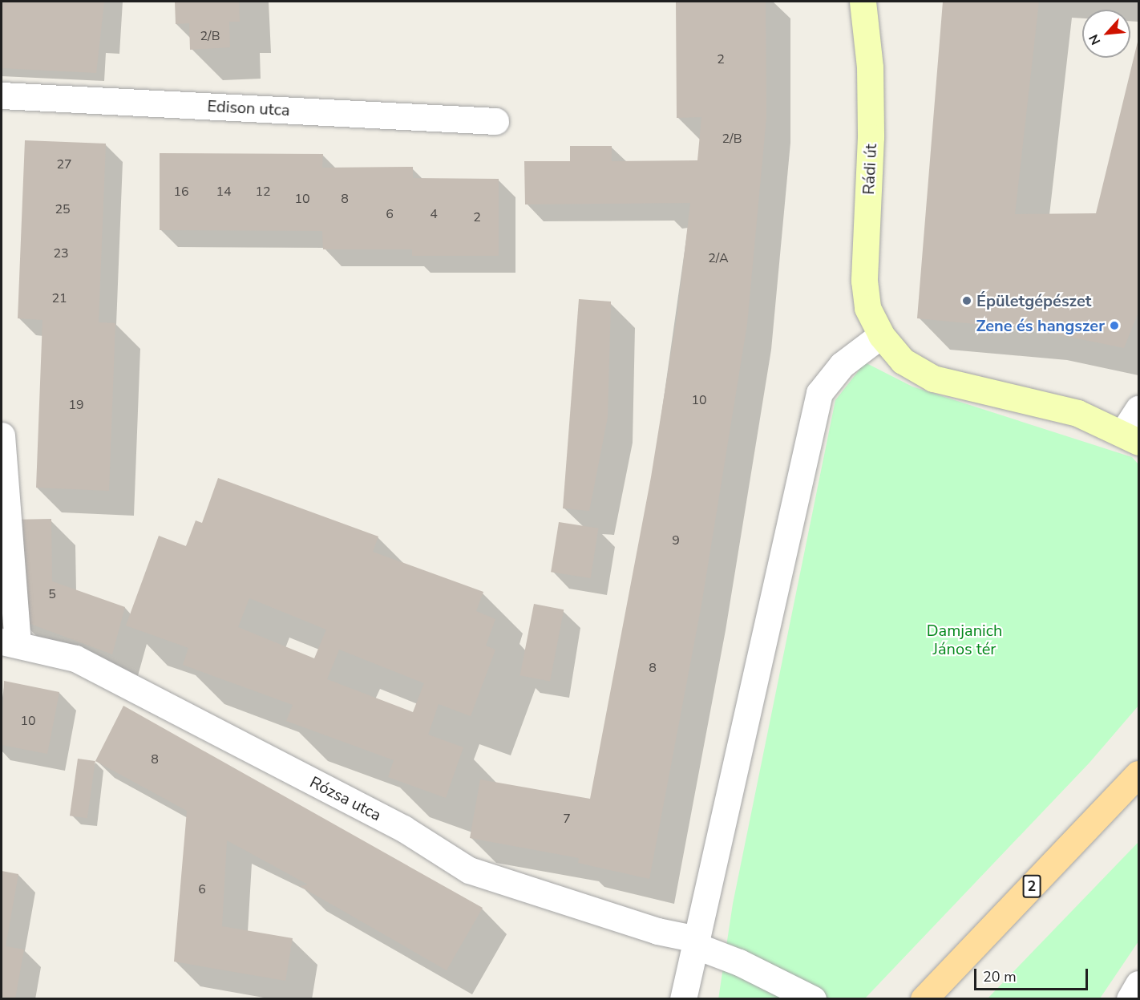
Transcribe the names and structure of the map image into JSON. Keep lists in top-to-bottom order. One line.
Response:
{"streets":{"main road":["2"],"street":["Edison utca","Rádi út","Rózsa utca"]},"parks":["Damjanich János tér"],"places":["Épületgépészet","Zene és hangszer"],"house_numbers":["2/B","2","2/B","27","16","14","12","10","8","25","6","4","2","23","2/A","21","10","19","9","5","8","10","8","7","6"],"scale_bar":"20 m","north":"bottom left"}
